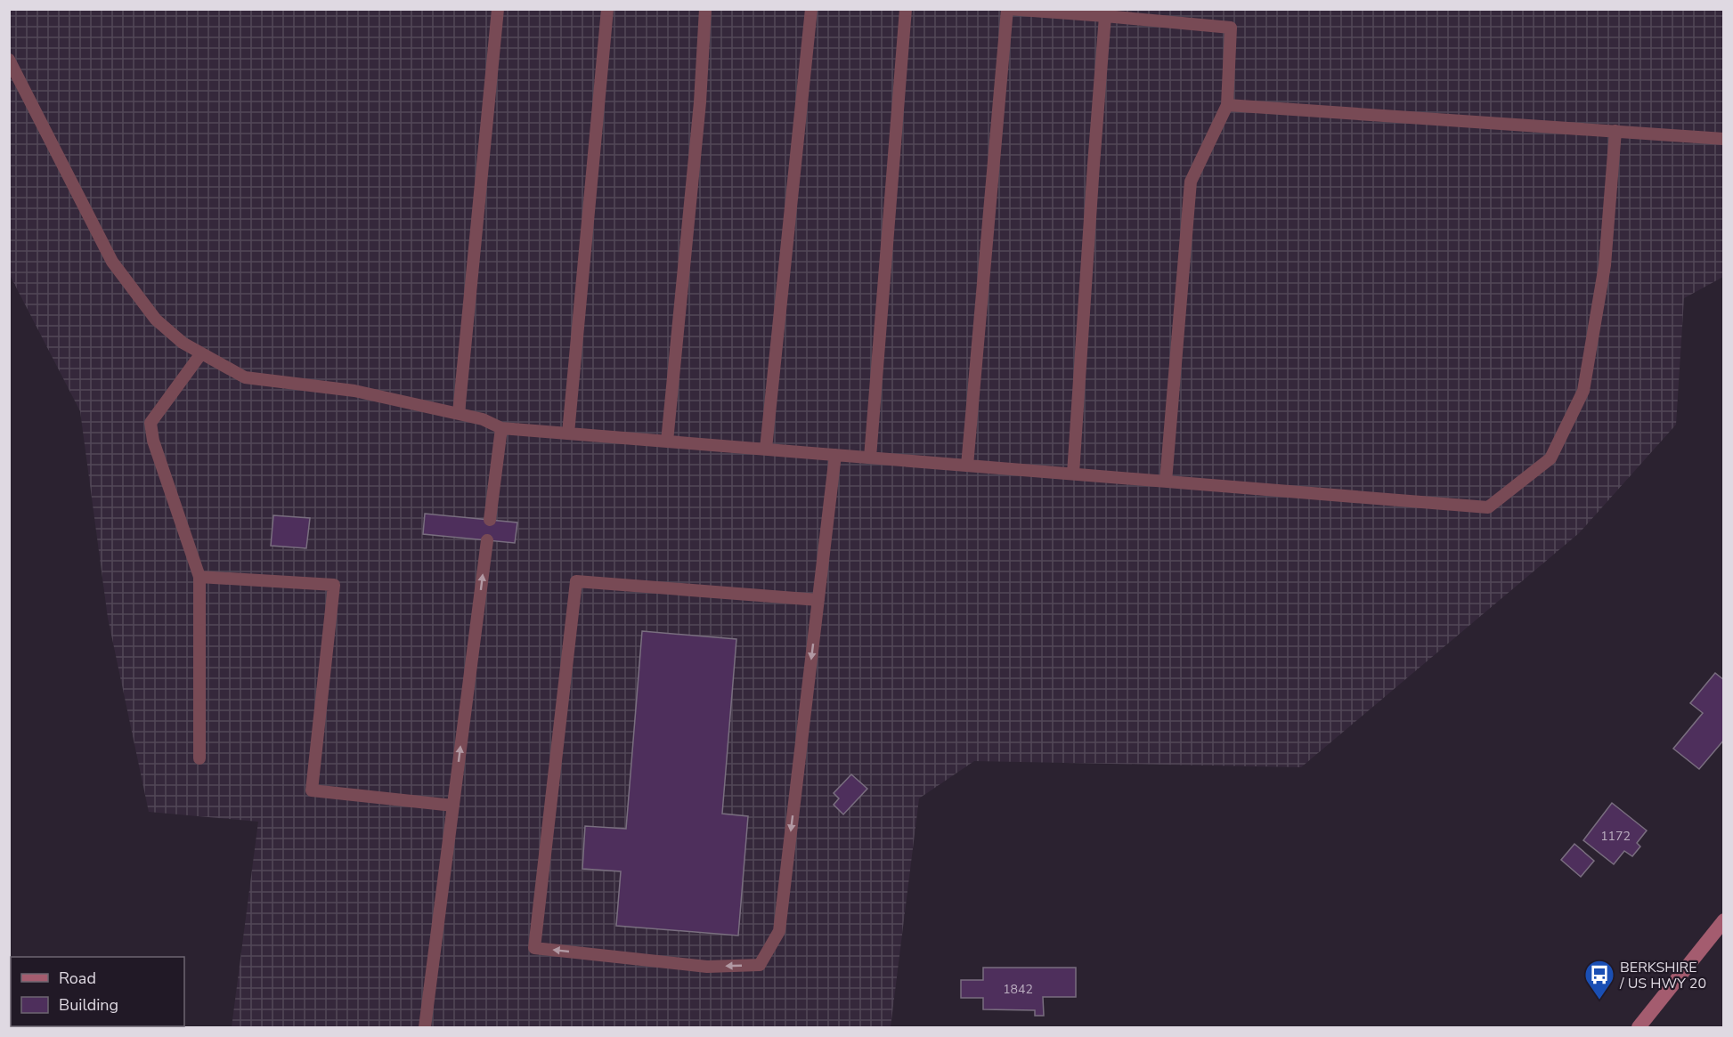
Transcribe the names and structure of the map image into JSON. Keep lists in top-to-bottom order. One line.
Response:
{"places":{"bus stop":["BERKSHIRE / US HWY 20"]},"house_numbers":["1172","1842"],"legend":["Road","Building"]}
